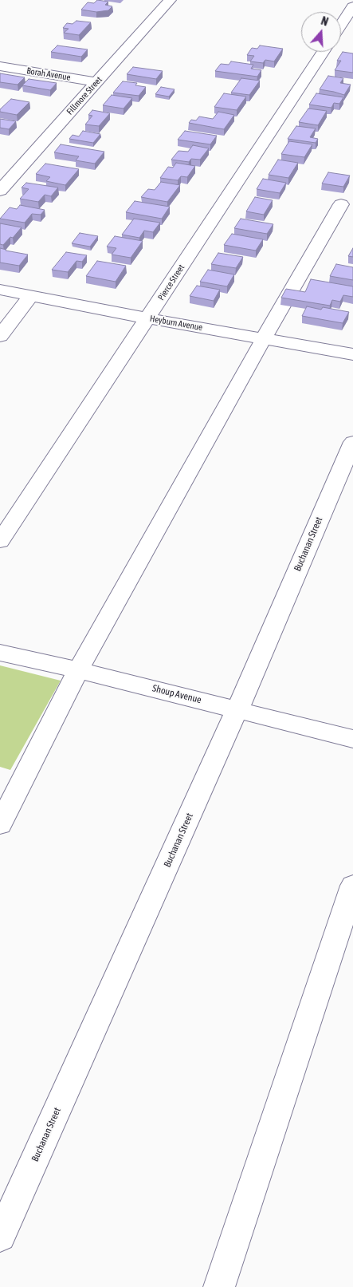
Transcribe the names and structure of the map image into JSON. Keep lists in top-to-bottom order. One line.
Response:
{"streets":{"street":["Borah Avenue","Fillmore Street","Pierce Street","Heyburn Avenue","Buchanan Street","Shoup Avenue"]},"crossings":[["Borah Avenue","Fillmore Street"],["Pierce Street","Heyburn Avenue"],["Buchanan Street","Shoup Avenue"]],"north":"top"}
